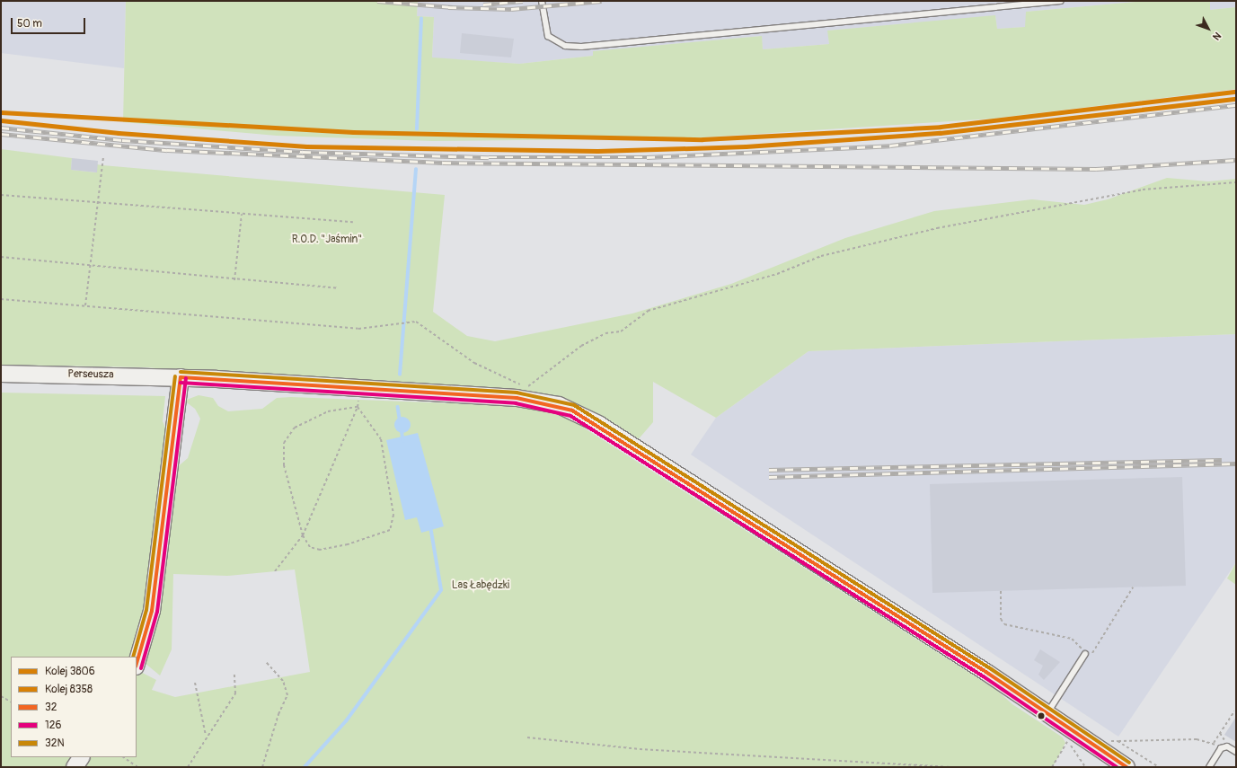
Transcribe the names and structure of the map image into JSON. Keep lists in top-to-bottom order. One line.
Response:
{"streets":{"street":["Perseusza"]},"parks":["R.O.D. \"Jaśmin\"","Las Łabędzki"],"lines":["rail line 8358","rail line 3806","transit line 32N","transit line 32","transit line 126"],"legend":["Kolej 3806","Kolej 8358","32","126","32N"],"scale_bar":"50 m","north":"bottom right"}
